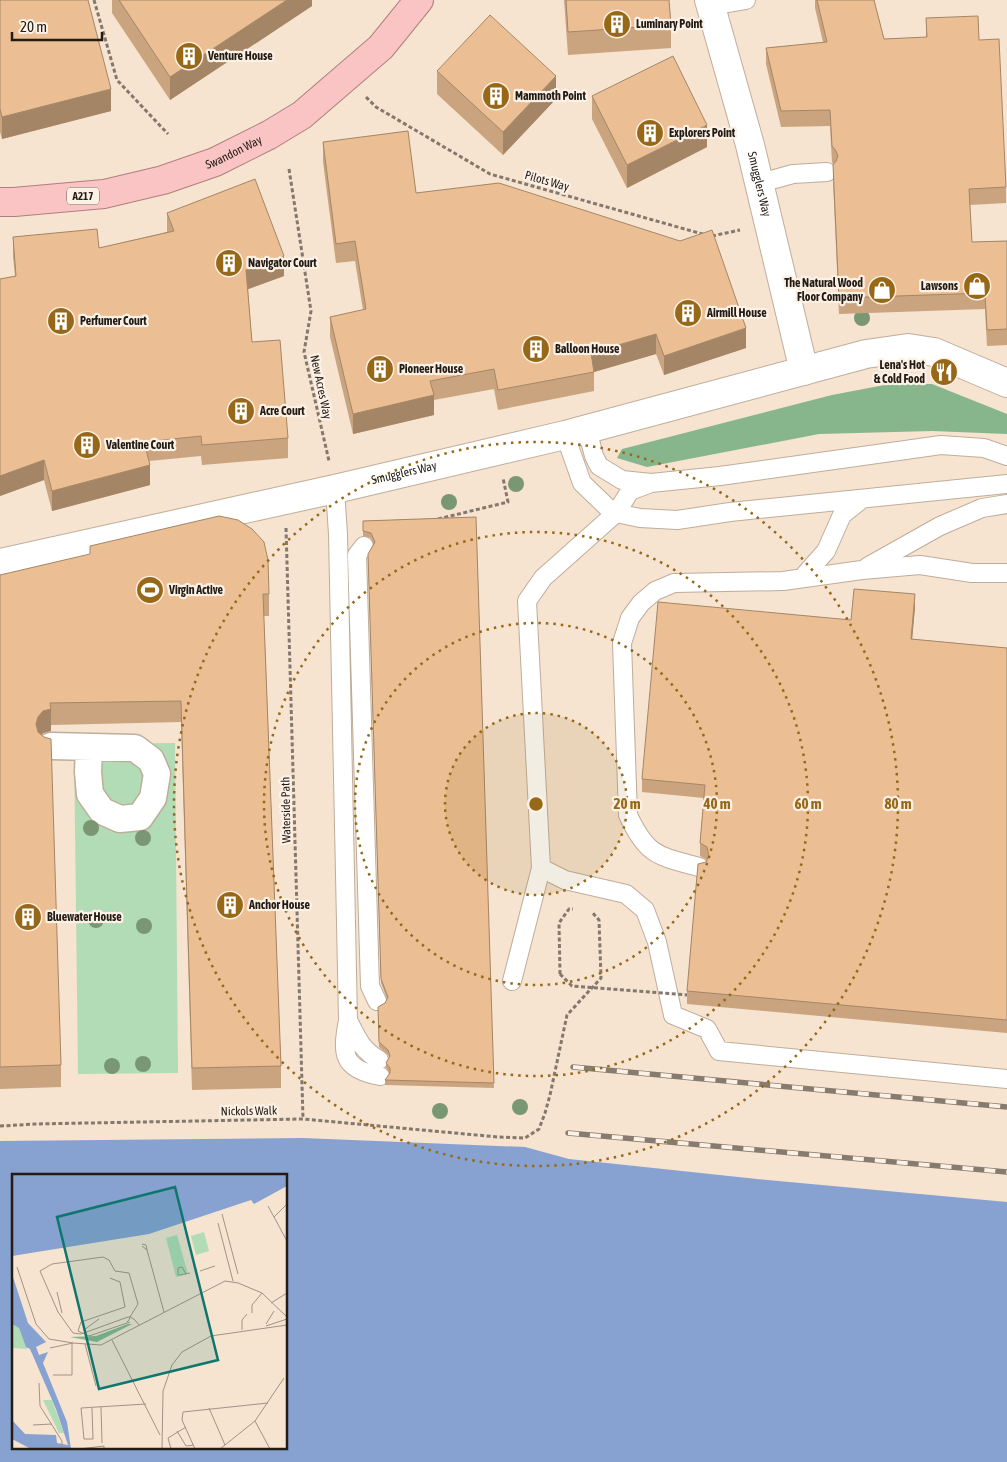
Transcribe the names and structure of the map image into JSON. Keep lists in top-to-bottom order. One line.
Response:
{"streets":{"highway":["Swandon Way","A217"],"street":["Smugglers Way"],"path":["Pilots Way","New Acres Way","Waterside Path","Nickols Walk"]},"crossings":[["Swandon Way","Pilots Way"],["Pilots Way","Smugglers Way"],["Smugglers Way","New Acres Way"],["Smugglers Way","Waterside Path"],["Waterside Path","Nickols Walk"]],"places":{"building":["Luminary Point","Venture House","Mammoth Point","Explorers Point","Navigator Court","Airmill House","Perfumer Court","Balloon House","Pioneer House","Acre Court","Valentine Court","Anchor House","Bluewater House"],"shop":["Lawsons","The Natural Wood Floor Company"],"restaurant":["Lena's Hot & Cold Food"],"sports":["Virgin Active"]},"scale_bar":"20 m","rings":["20 m","40 m","60 m","80 m"]}
